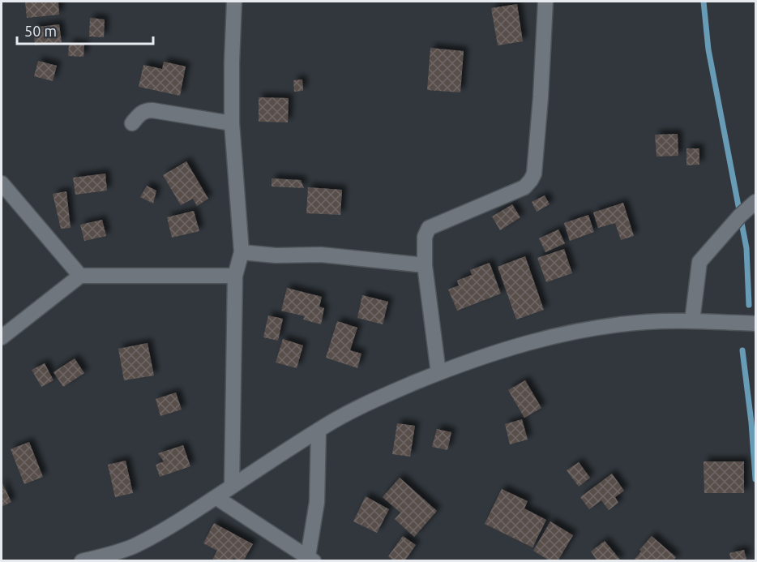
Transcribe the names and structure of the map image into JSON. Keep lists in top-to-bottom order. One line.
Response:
{"scale_bar":"50 m"}
